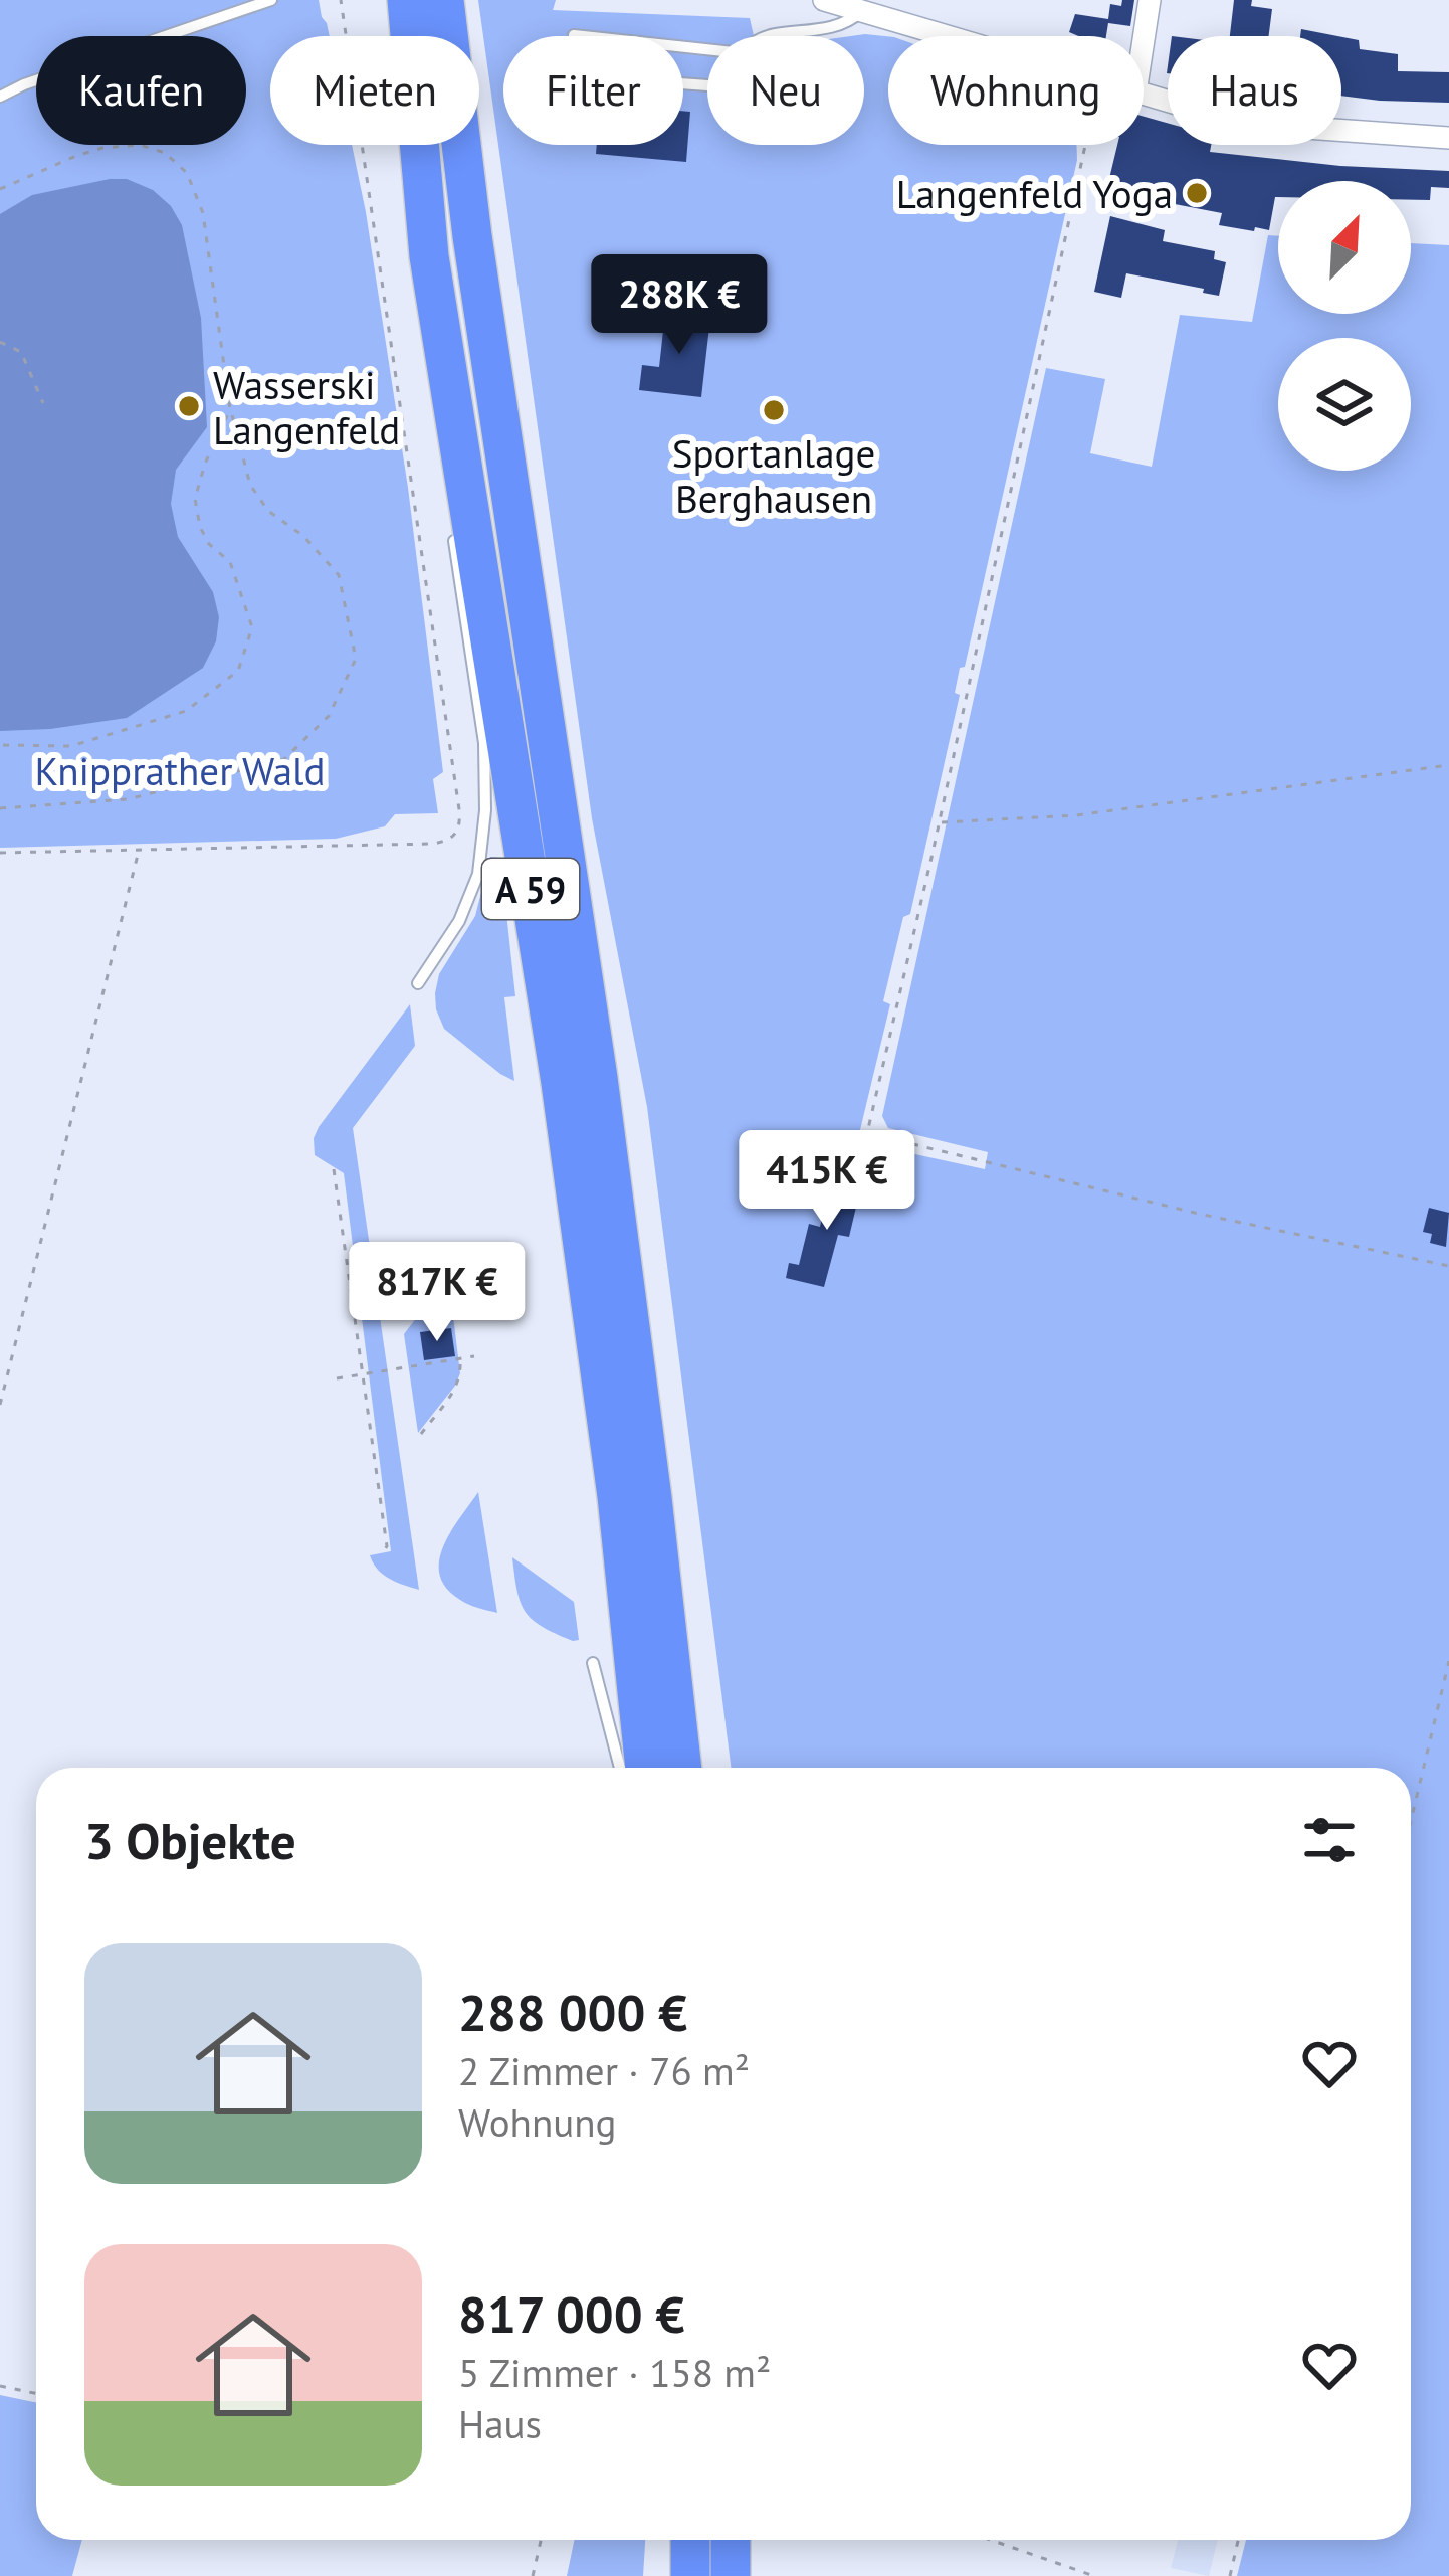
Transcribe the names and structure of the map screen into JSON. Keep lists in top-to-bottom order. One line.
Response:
{"streets":{"highway":["A 59"]},"parks":["Knipprather Wald"],"places":["Langenfeld Yoga","Wasserski Langenfeld","Sportanlage Berghausen"],"north":"top right","page":{"chip":["Kaufen","Mieten","Filter","Neu","Wohnung","Haus"],"price":["288K €","415K €","817K €"],"heading":"3 Objekte","list":[{"name":"288 000 €","note":"2 Zimmer · 76 m² · Wohnung"},{"name":"817 000 €","note":"5 Zimmer · 158 m² · Haus"}]}}
